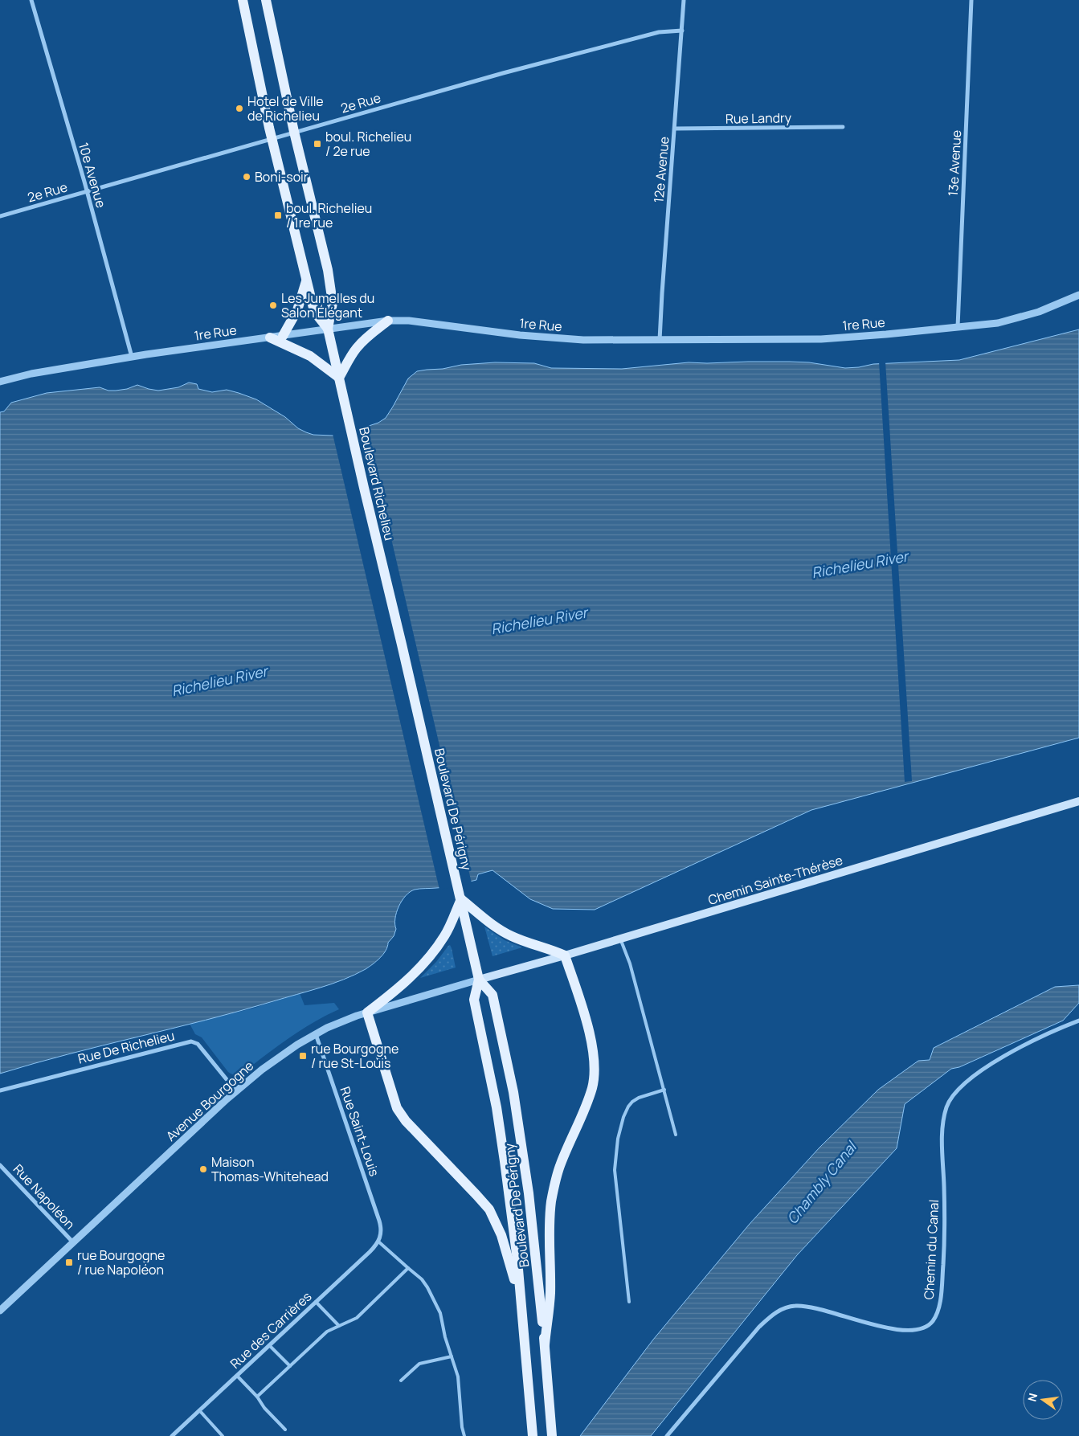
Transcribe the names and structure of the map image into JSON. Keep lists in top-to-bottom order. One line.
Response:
{"streets":{"main road":["Boulevard Richelieu","Boulevard De Périgny","Chemin Sainte-Thérèse"],"street":["2e Rue","Rue Landry","13e Avenue","12e Avenue","10e Avenue","1re Rue","Rue De Richelieu","Avenue Bourgogne","Rue Saint-Louis","Rue Napoléon","Chemin du Canal","Rue des Carrières"]},"crossings":[["2e Rue","12e Avenue"],["2e Rue","10e Avenue"],["2e Rue","Boulevard Richelieu"],["Rue Landry","12e Avenue"],["13e Avenue","1re Rue"],["12e Avenue","1re Rue"],["10e Avenue","1re Rue"],["1re Rue","Boulevard Richelieu"],["Boulevard Richelieu","Boulevard De Périgny"],["Boulevard De Périgny","Chemin Sainte-Thérèse"],["Boulevard De Périgny","Avenue Bourgogne"],["Chemin Sainte-Thérèse","Avenue Bourgogne"],["Rue De Richelieu","Avenue Bourgogne"],["Avenue Bourgogne","Rue Saint-Louis"],["Avenue Bourgogne","Rue Napoléon"],["Rue Saint-Louis","Rue des Carrières"]],"water":["Richelieu River","Chambly Canal"],"places":{"other":["Hotel de Ville de Richelieu","Boni-soir","Les Jumelles du Salon Élégant","Maison Thomas-Whitehead"],"transit":["boul. Richelieu / 2e rue","boul. Richelieu / 1re rue","rue Bourgogne / rue St-Louis","rue Bourgogne / rue Napoléon"]},"north":"left"}
